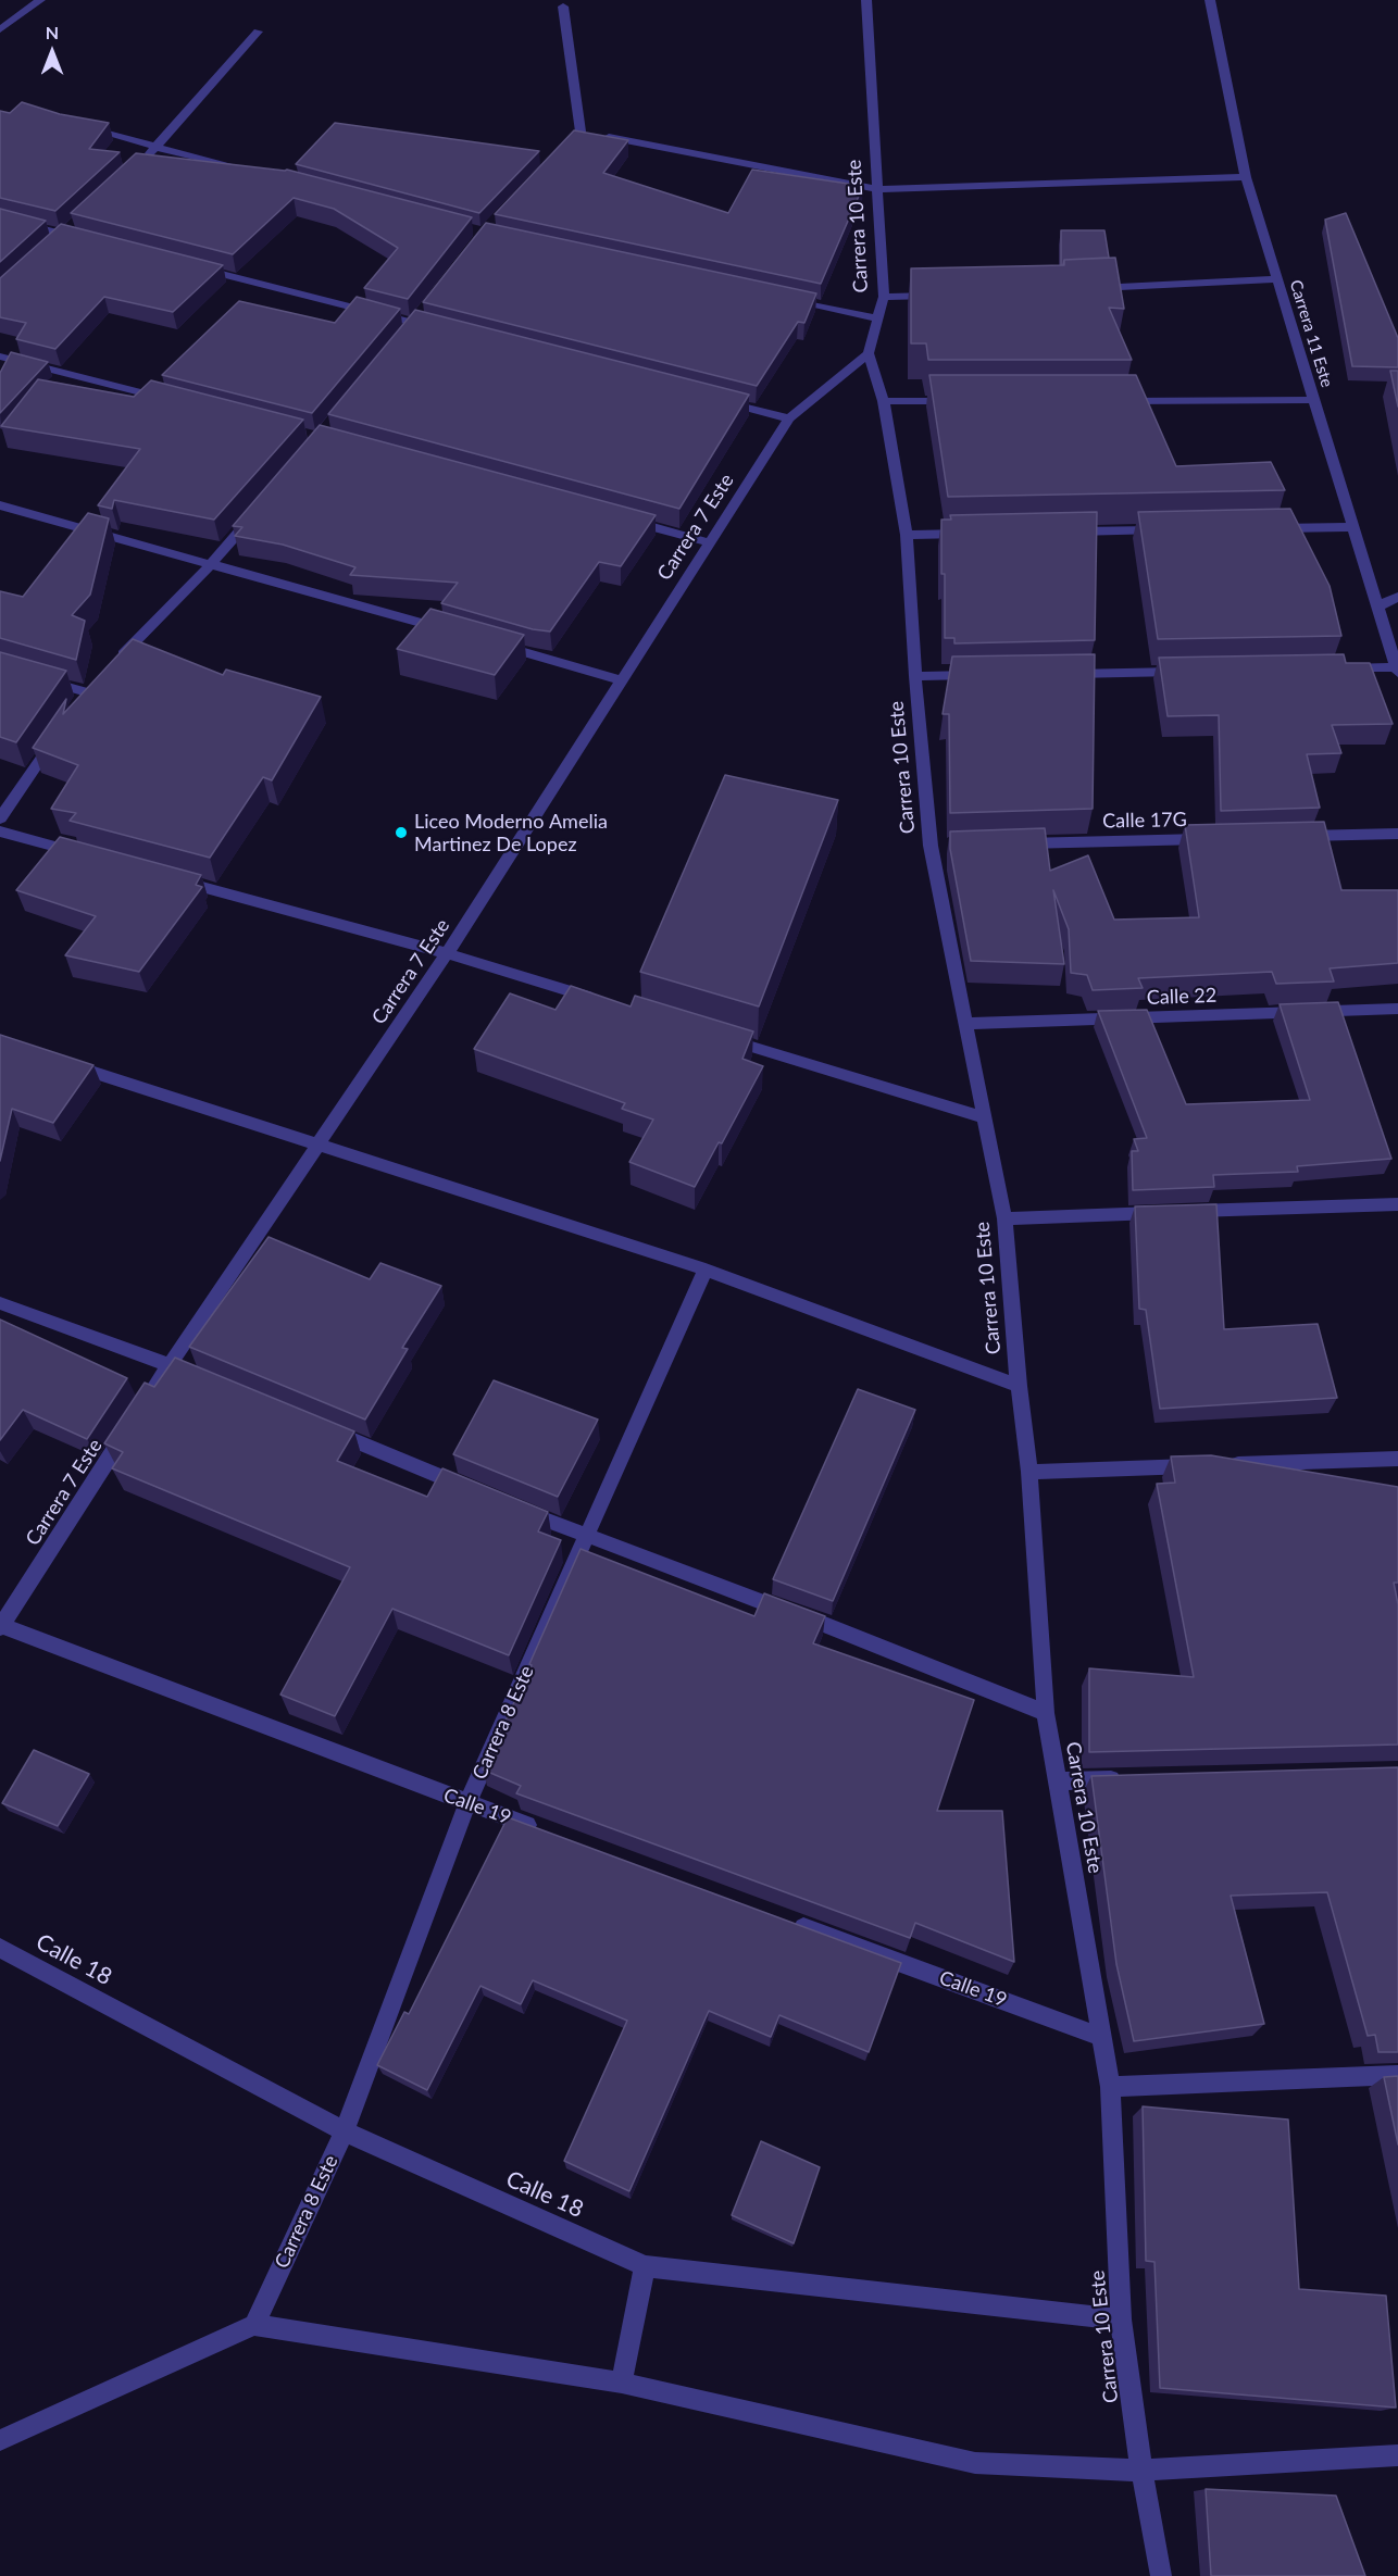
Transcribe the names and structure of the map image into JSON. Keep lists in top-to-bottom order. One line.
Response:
{"streets":{"street":["Carrera 10 Este","Carrera 11 Este","Carrera 7 Este","Calle 17G","Calle 22","Carrera 8 Este","Calle 19","Calle 18"]},"crossings":[["Carrera 10 Este","Carrera 7 Este"],["Carrera 10 Este","Calle 22"],["Carrera 10 Este","Calle 19"],["Carrera 10 Este","Calle 18"],["Carrera 7 Este","Calle 19"],["Carrera 8 Este","Calle 19"],["Carrera 8 Este","Calle 18"]],"places":["Liceo Moderno Amelia Martinez De Lopez"],"north":"top"}
